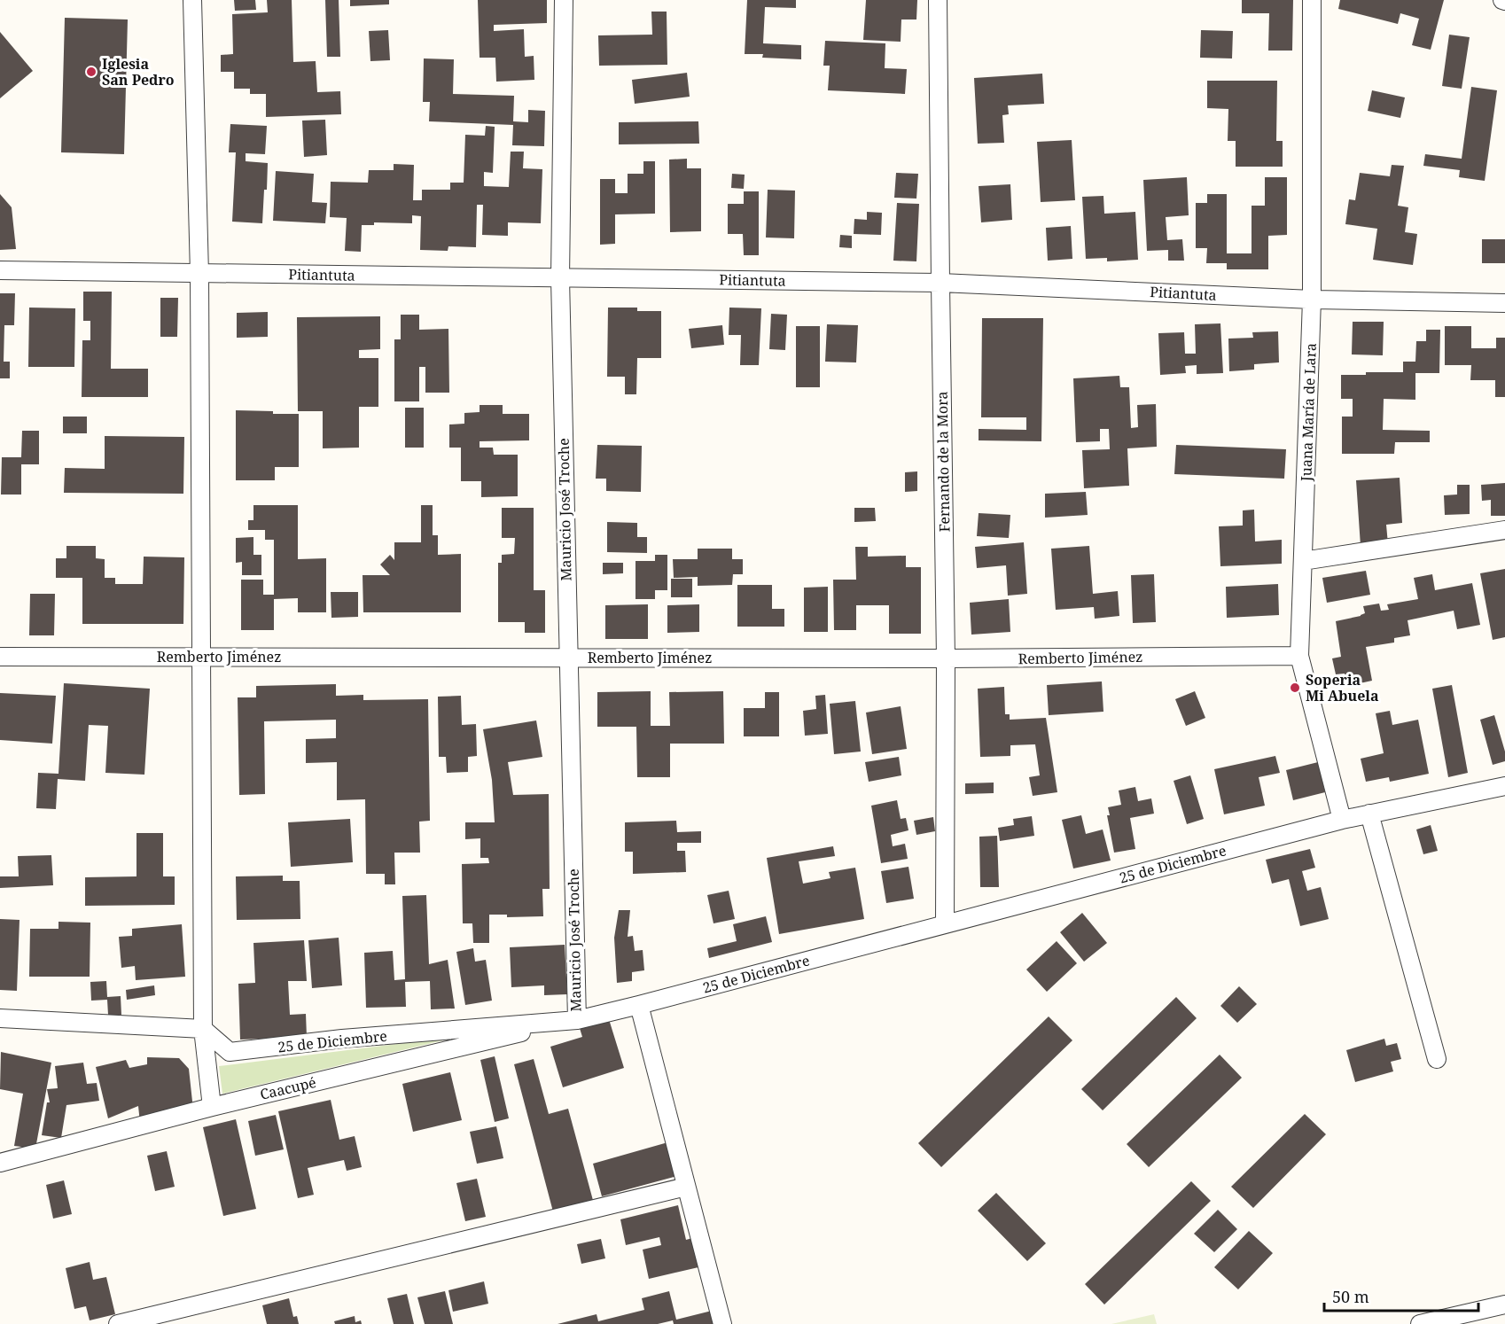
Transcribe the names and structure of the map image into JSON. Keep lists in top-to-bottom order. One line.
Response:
{"streets":{"street":["Pitiantuta","Juana María de Lara","Fernando de la Mora","Mauricio José Troche","Remberto Jiménez","25 de Diciembre","Caacupé"]},"crossings":[["Pitiantuta","Juana María de Lara"],["Pitiantuta","Fernando de la Mora"],["Pitiantuta","Mauricio José Troche"],["Juana María de Lara","Remberto Jiménez"],["Juana María de Lara","25 de Diciembre"],["Fernando de la Mora","Remberto Jiménez"],["Fernando de la Mora","25 de Diciembre"],["Mauricio José Troche","Remberto Jiménez"],["Mauricio José Troche","25 de Diciembre"],["Mauricio José Troche","Caacupé"],["25 de Diciembre","Caacupé"]],"places":["Iglesia San Pedro","Soperia Mi Abuela"],"scale_bar":"50 m"}
